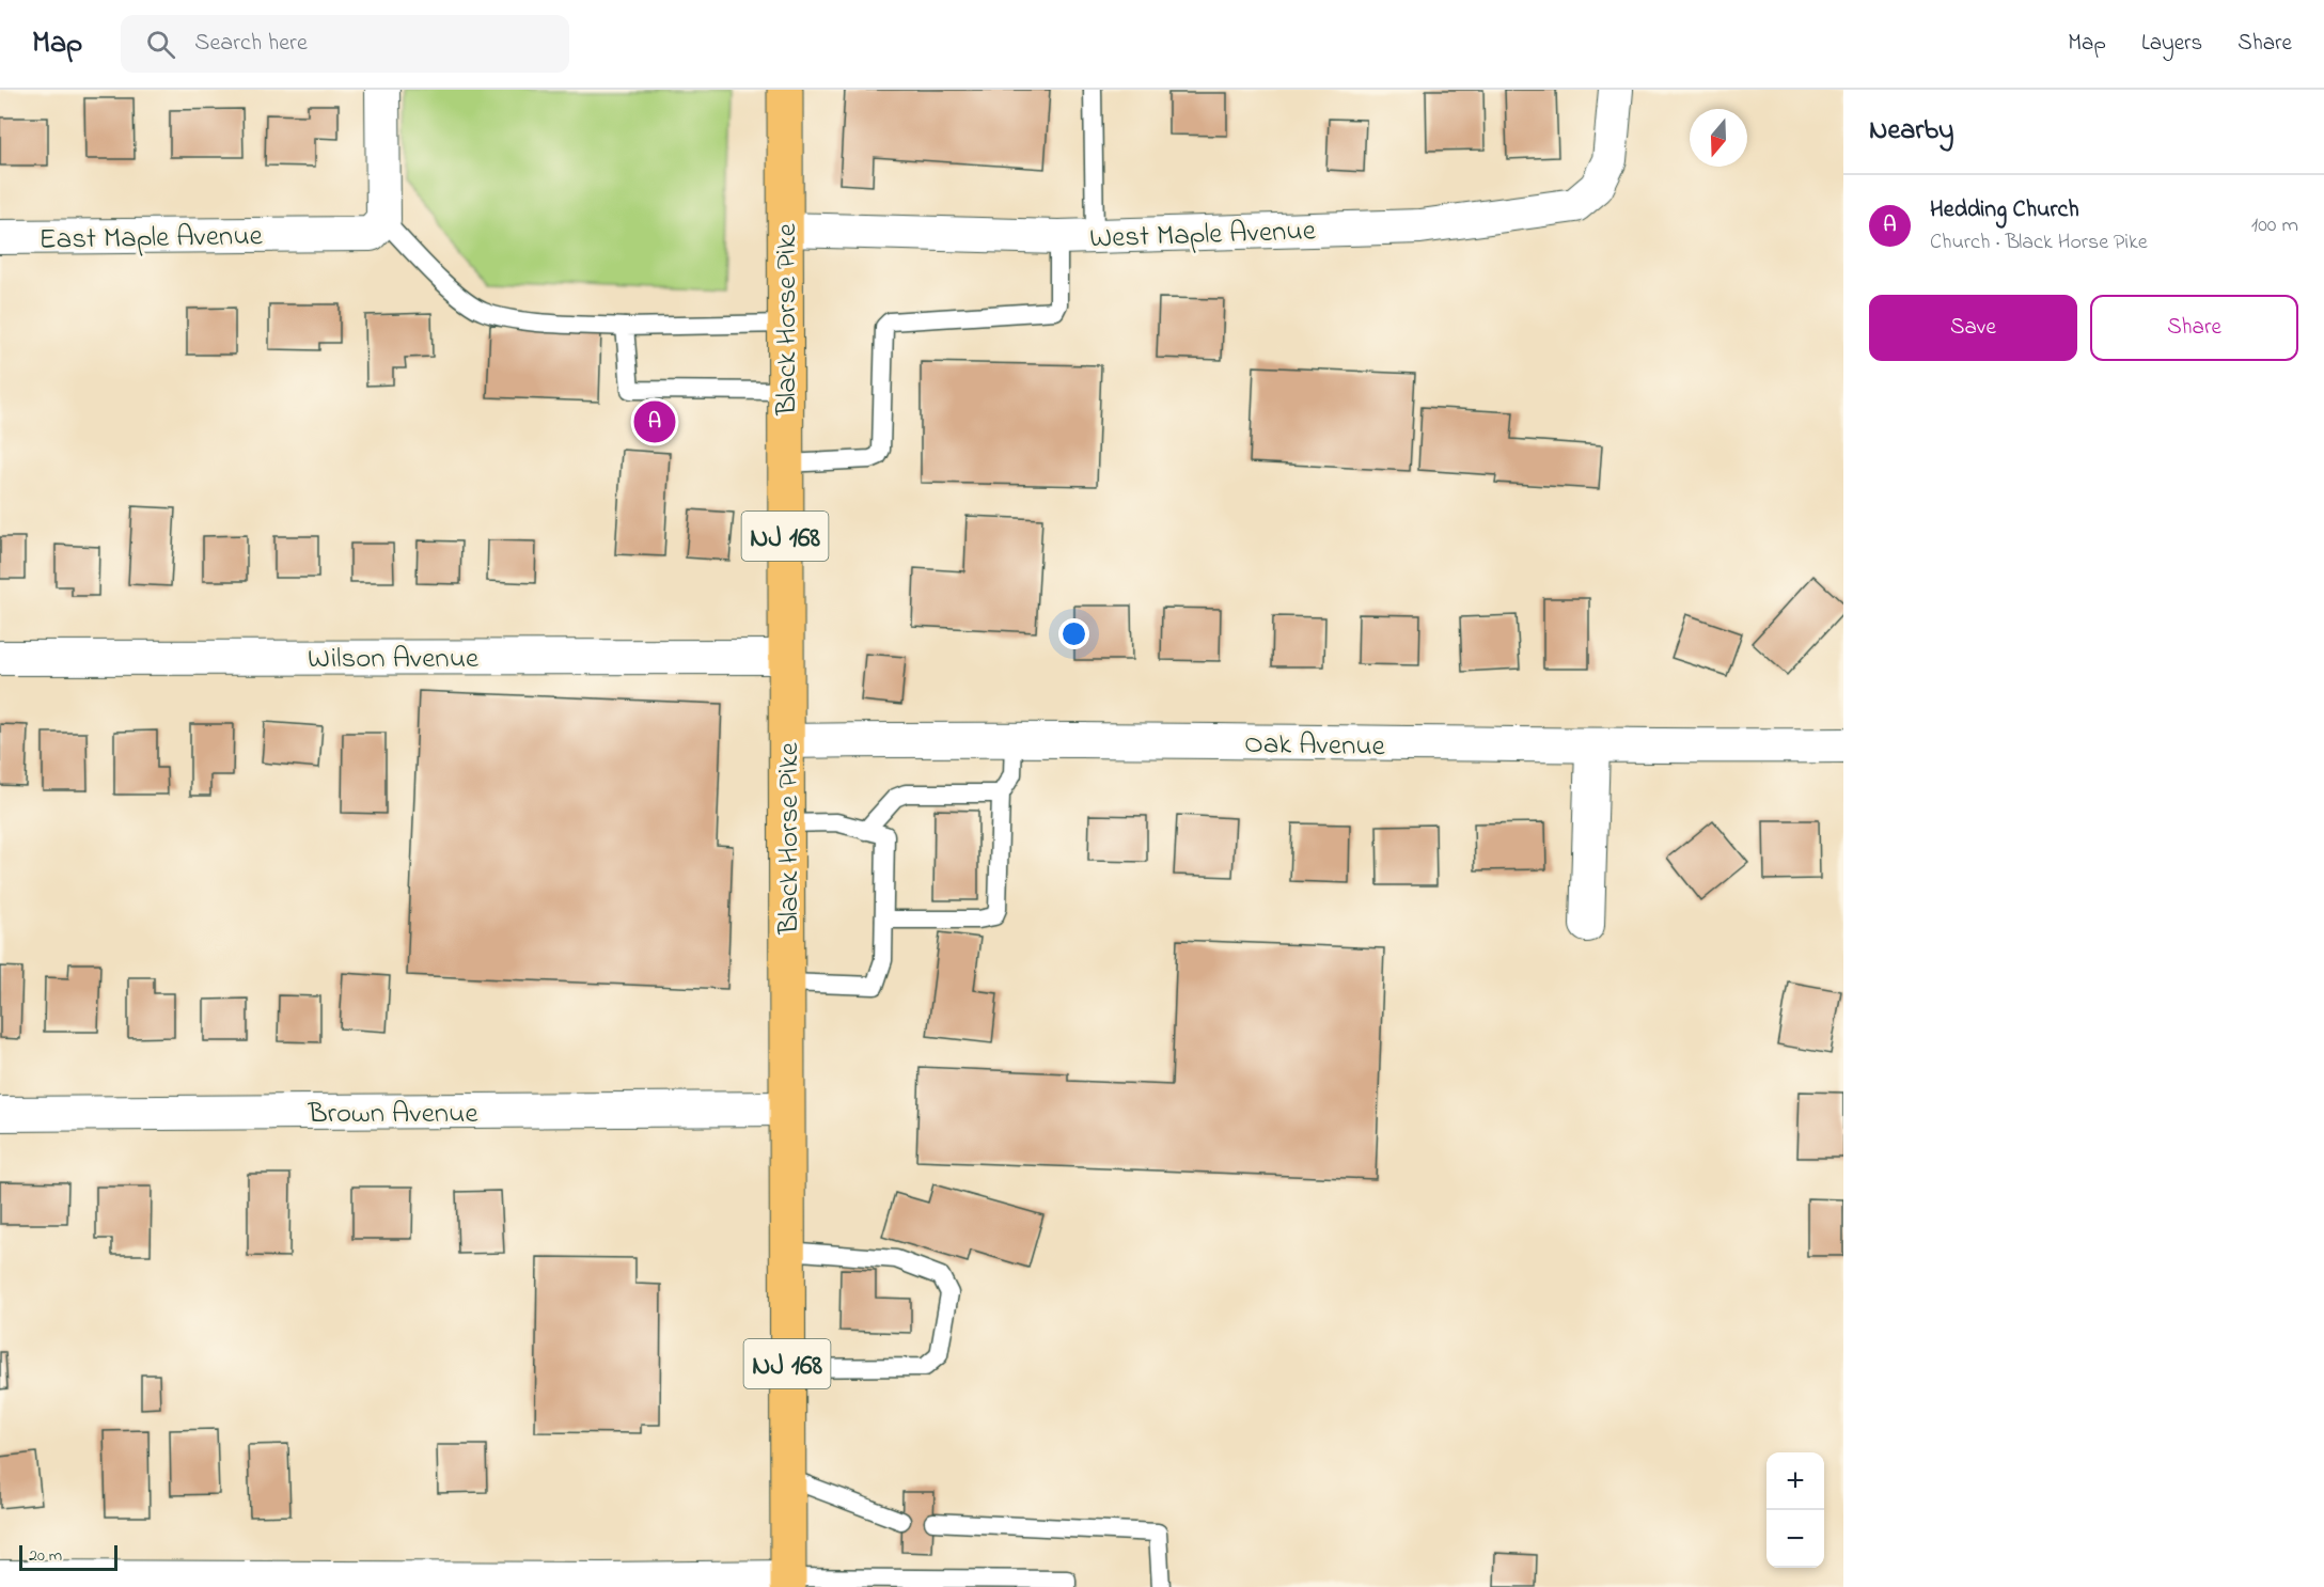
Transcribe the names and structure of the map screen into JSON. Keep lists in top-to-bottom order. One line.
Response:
{"streets":{"main road":["Black Horse Pike","NJ 168"],"street":["West Maple Avenue","East Maple Avenue","Wilson Avenue","Oak Avenue","Brown Avenue"]},"crossings":[["West Maple Avenue","Black Horse Pike"],["Black Horse Pike","Wilson Avenue"],["Black Horse Pike","Oak Avenue"],["Black Horse Pike","Brown Avenue"]],"scale_bar":"20 m","north":"bottom","page":{"header":"Map","search":"Search here","nav":["Map","Layers","Share"],"heading":"Nearby","list":[{"mark":"A","name":"Hedding Church","note":"Church · Black Horse Pike","value":"100 m"}],"buttons":["Save","Share"],"pins":"A","map_buttons":["+","−"],"scale":"20 m"}}
